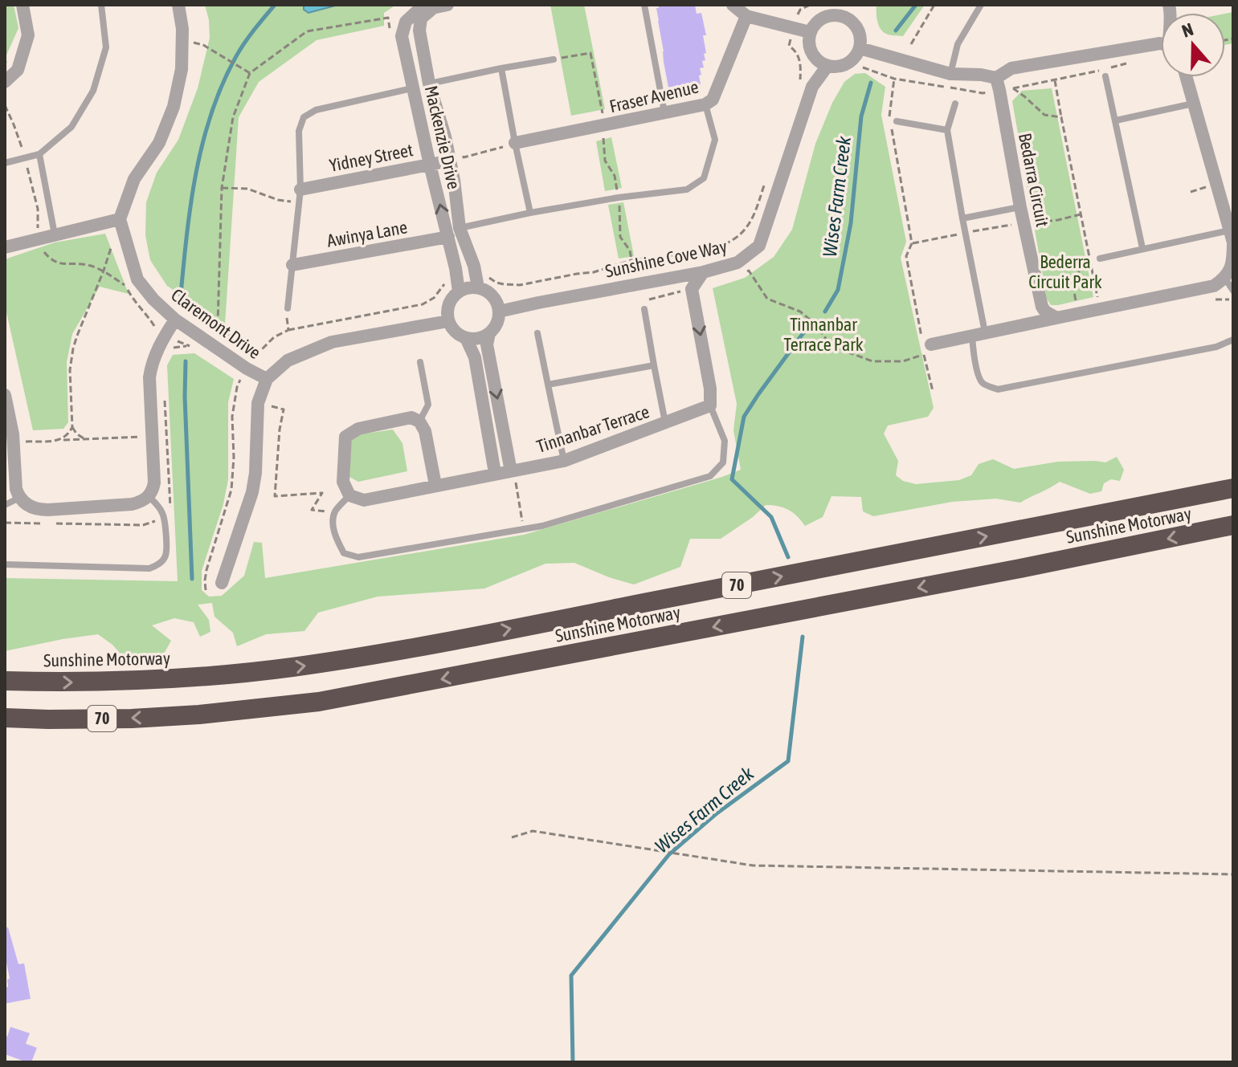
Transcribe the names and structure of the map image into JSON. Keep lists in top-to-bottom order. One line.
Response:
{"streets":{"highway":["Sunshine Motorway","70"],"street":["Fraser Avenue","Mackenzie Drive","Yidney Street","Bedarra Circuit","Awinya Lane","Sunshine Cove Way","Claremont Drive","Tinnanbar Terrace"]},"crossings":[["Mackenzie Drive","Yidney Street"],["Mackenzie Drive","Awinya Lane"],["Mackenzie Drive","Sunshine Cove Way"]],"water":["Wises Farm Creek"],"parks":["Bederra Circuit Park","Tinnanbar Terrace Park"],"north":"top"}
